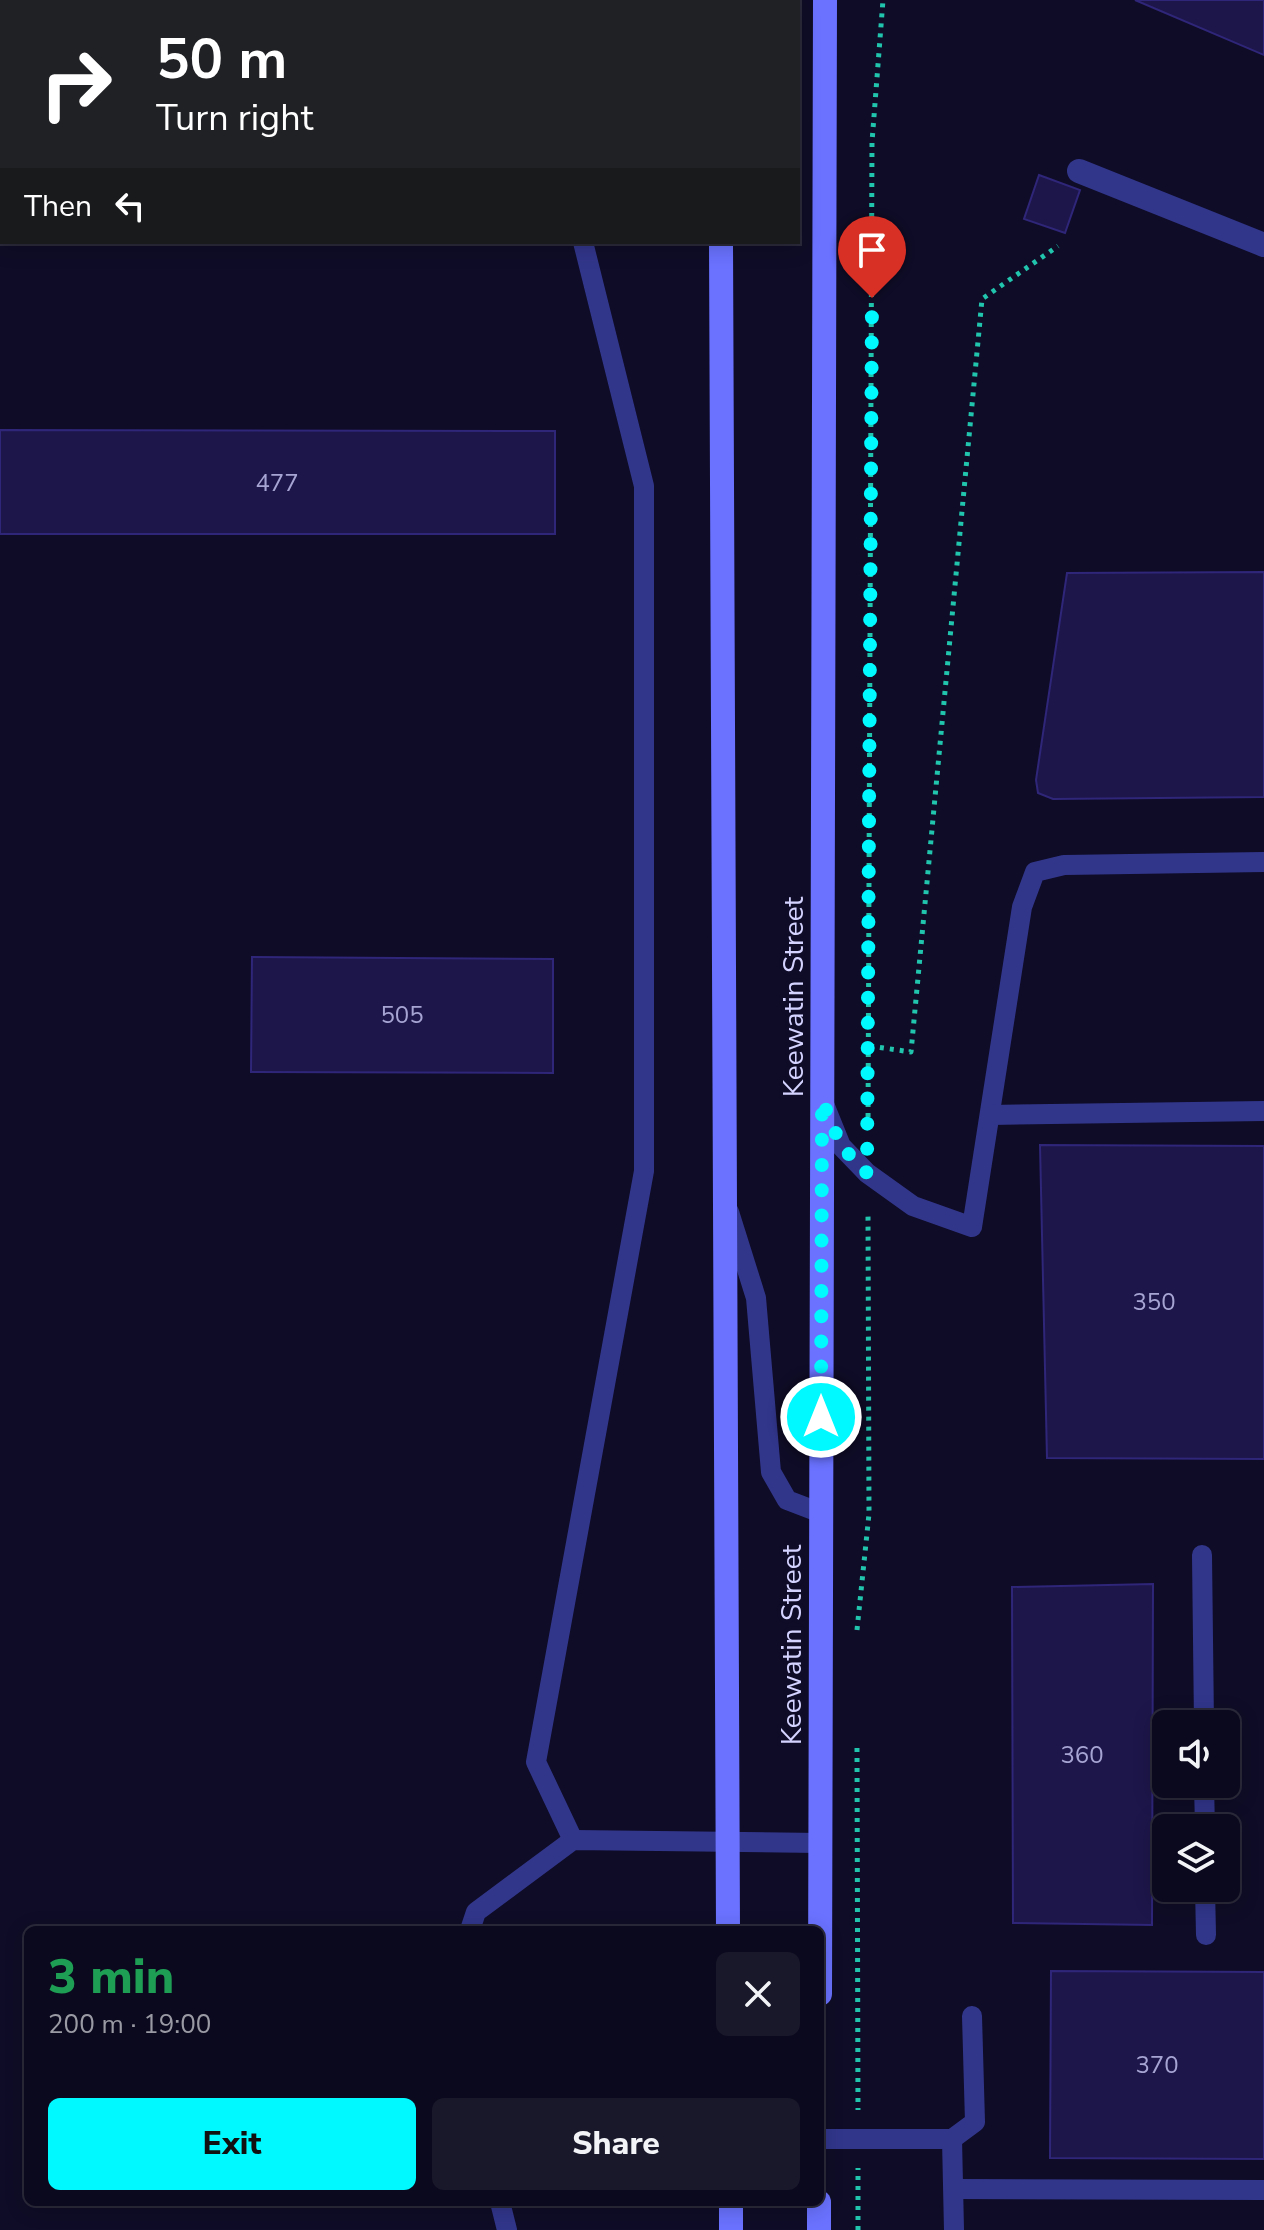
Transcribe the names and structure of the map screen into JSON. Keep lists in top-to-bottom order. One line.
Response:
{"streets":{"main road":["Keewatin Street"]},"house_numbers":["477","505","350","360","370"],"page":{"turn":["50 m","Turn right"],"then":"Then","heading":["3 min","200 m · 19:00"],"buttons":["Exit","Share"]}}
